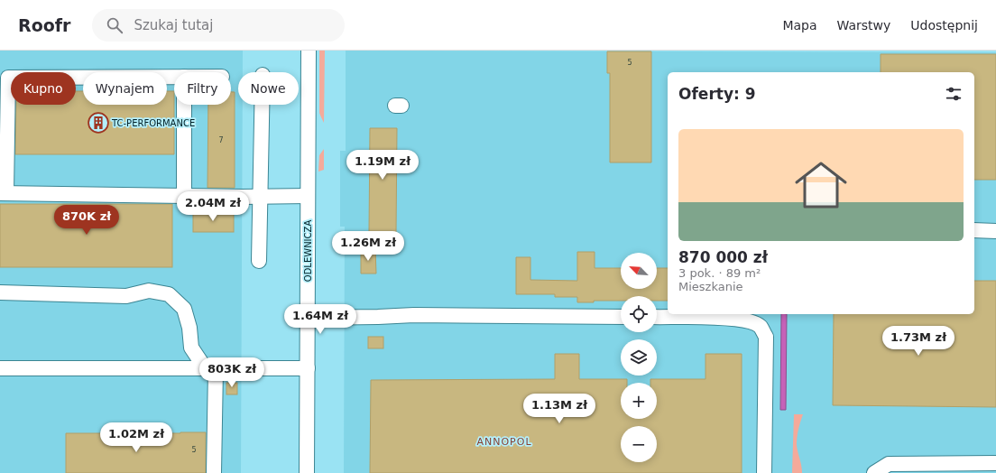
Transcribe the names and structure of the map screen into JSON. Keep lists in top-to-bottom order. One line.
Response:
{"streets":{"street":["ODLEWNICZA"]},"districts":["ANNOPOL"],"places":{"building":["TC-PERFORMANCE"]},"house_numbers":["5","7","5"],"north":"top left","page":{"header":"Roofr","search":"Szukaj tutaj","nav":["Mapa","Warstwy","Udostępnij"],"chip":["Kupno","Wynajem","Filtry","Nowe"],"heading":"Oferty: 9","list":[{"name":"870 000 zł","note":"3 pok. · 89 m² · Mieszkanie"}],"price":["1.19M zł","2.04M zł","870K zł","1.26M zł","1.64M zł","1.73M zł","803K zł","1.13M zł","1.02M zł"],"map_buttons":["+","−"]}}
